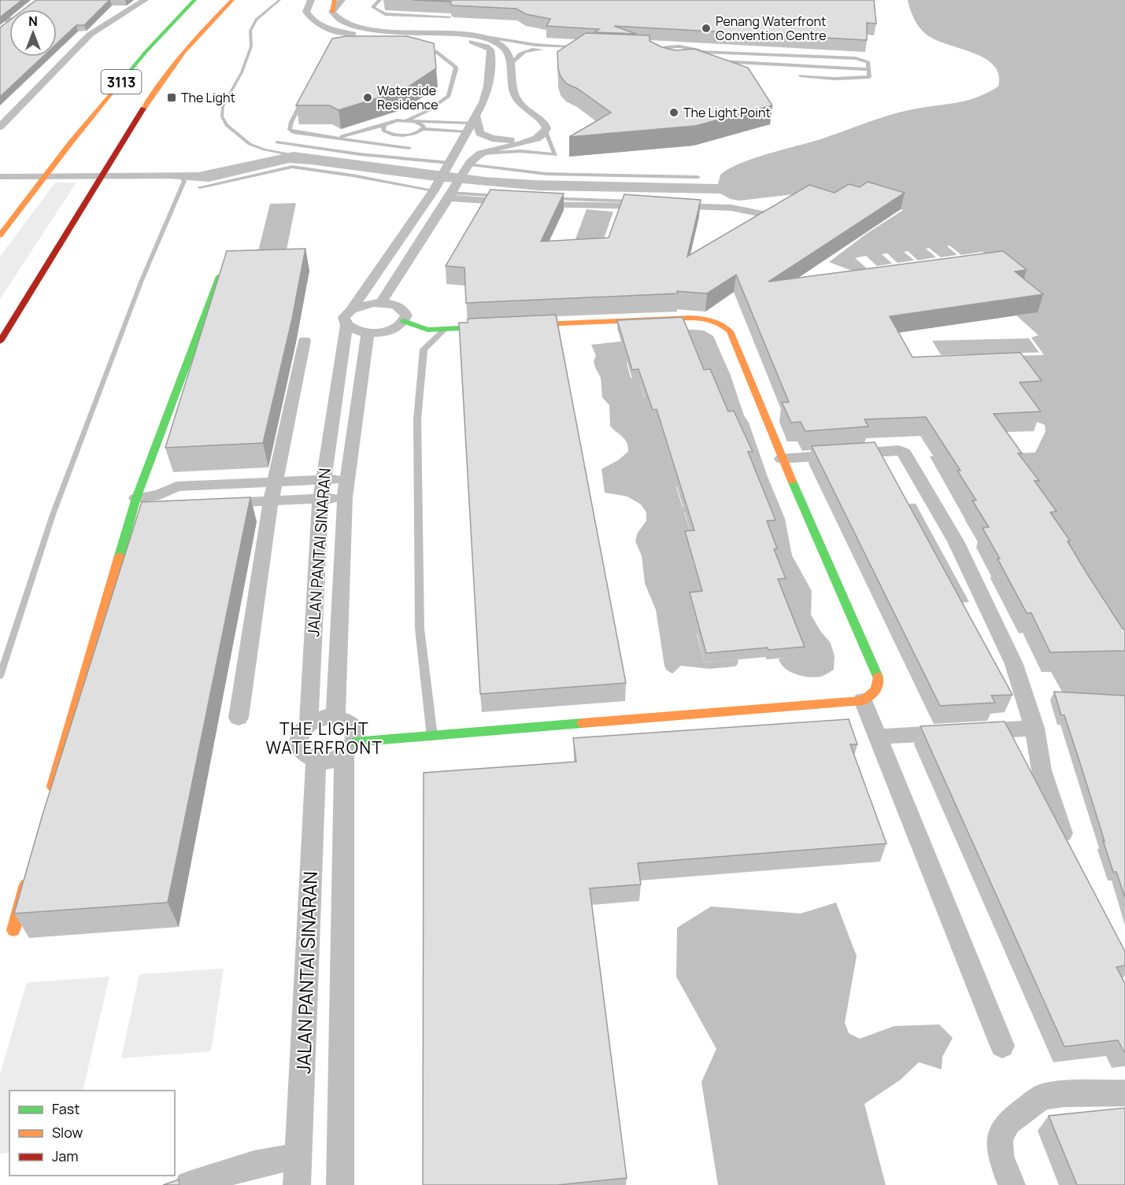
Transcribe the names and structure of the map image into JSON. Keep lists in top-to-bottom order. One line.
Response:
{"streets":{"main road":["3113"],"street":["JALAN PANTAI SINARAN"]},"districts":["THE LIGHT WATERFRONT"],"places":{"other":["Penang Waterfront Convention Centre","Waterside Residence","The Light Point"],"transit":["The Light"]},"legend":["Fast","Slow","Jam"],"north":"top"}
